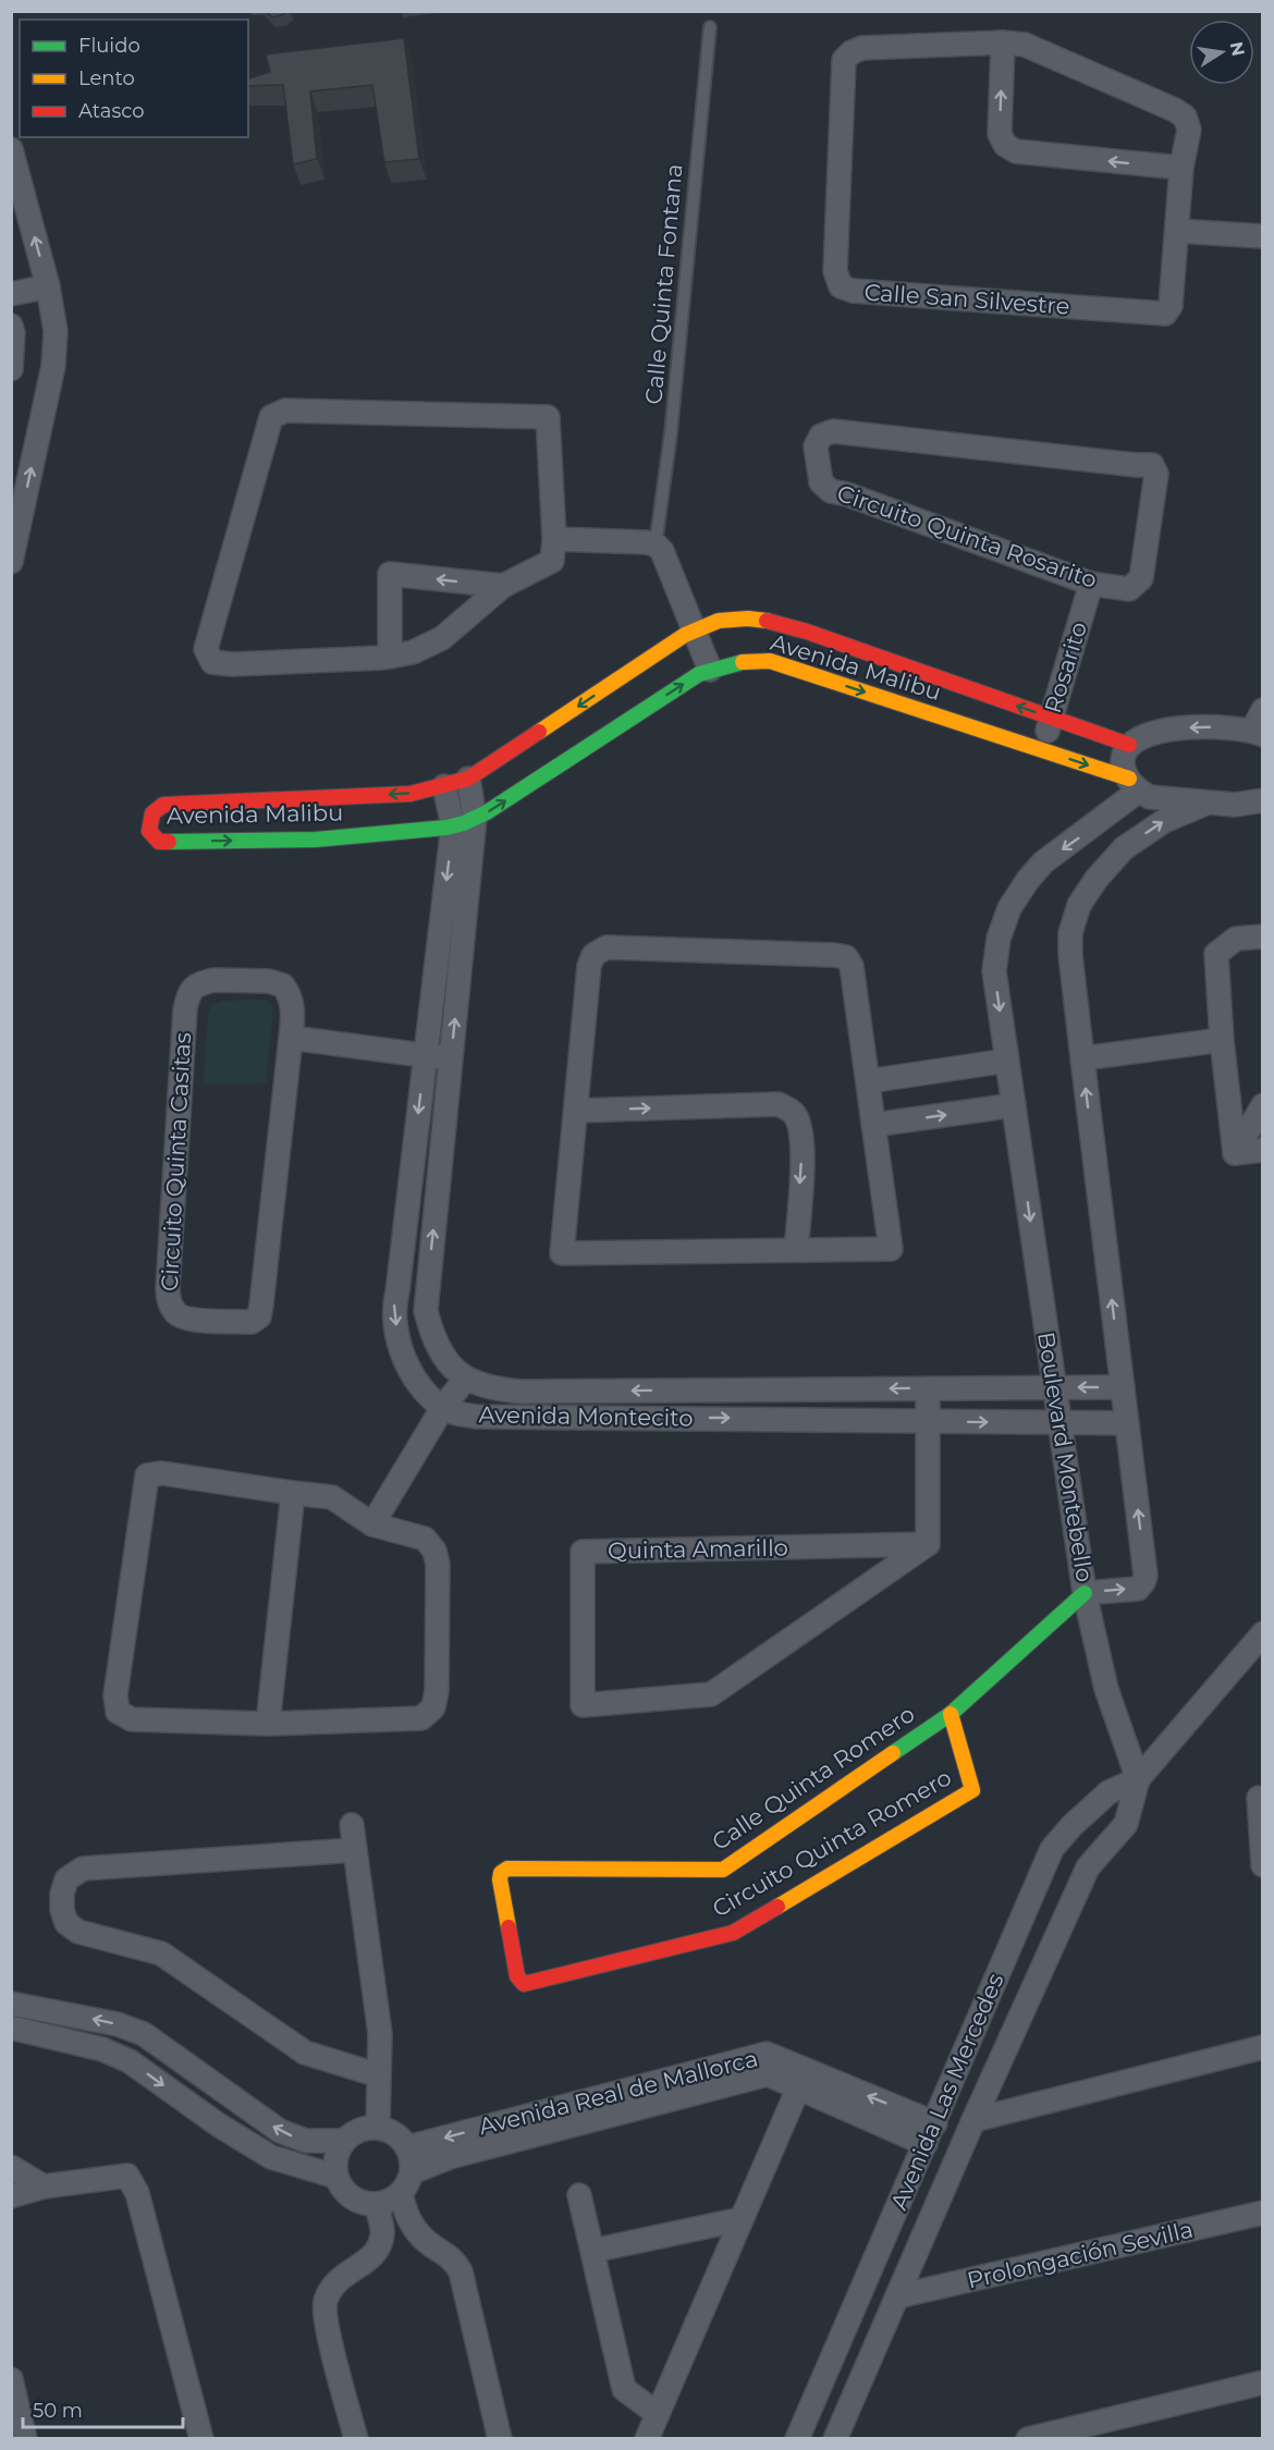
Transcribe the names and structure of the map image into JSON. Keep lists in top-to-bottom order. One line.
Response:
{"streets":{"street":["Calle San Silvestre","Circuito Quinta Rosarito","Avenida Malibu","Rosarito","Circuito Quinta Casitas","Avenida Montecito","Boulevard Montebello","Quinta Amarillo","Calle Quinta Romero","Circuito Quinta Romero","Avenida Las Mercedes","Avenida Real de Mallorca","Prolongación Sevilla"],"lane":["Calle Quinta Fontana"]},"crossings":[["Circuito Quinta Rosarito","Rosarito"],["Avenida Malibu","Rosarito"],["Avenida Malibu","Avenida Montecito"],["Avenida Malibu","Boulevard Montebello"],["Avenida Montecito","Boulevard Montebello"],["Boulevard Montebello","Calle Quinta Romero"],["Calle Quinta Romero","Circuito Quinta Romero"],["Avenida Las Mercedes","Avenida Real de Mallorca"],["Avenida Las Mercedes","Prolongación Sevilla"]],"legend":["Fluido","Lento","Atasco"],"scale_bar":"50 m","north":"right"}
